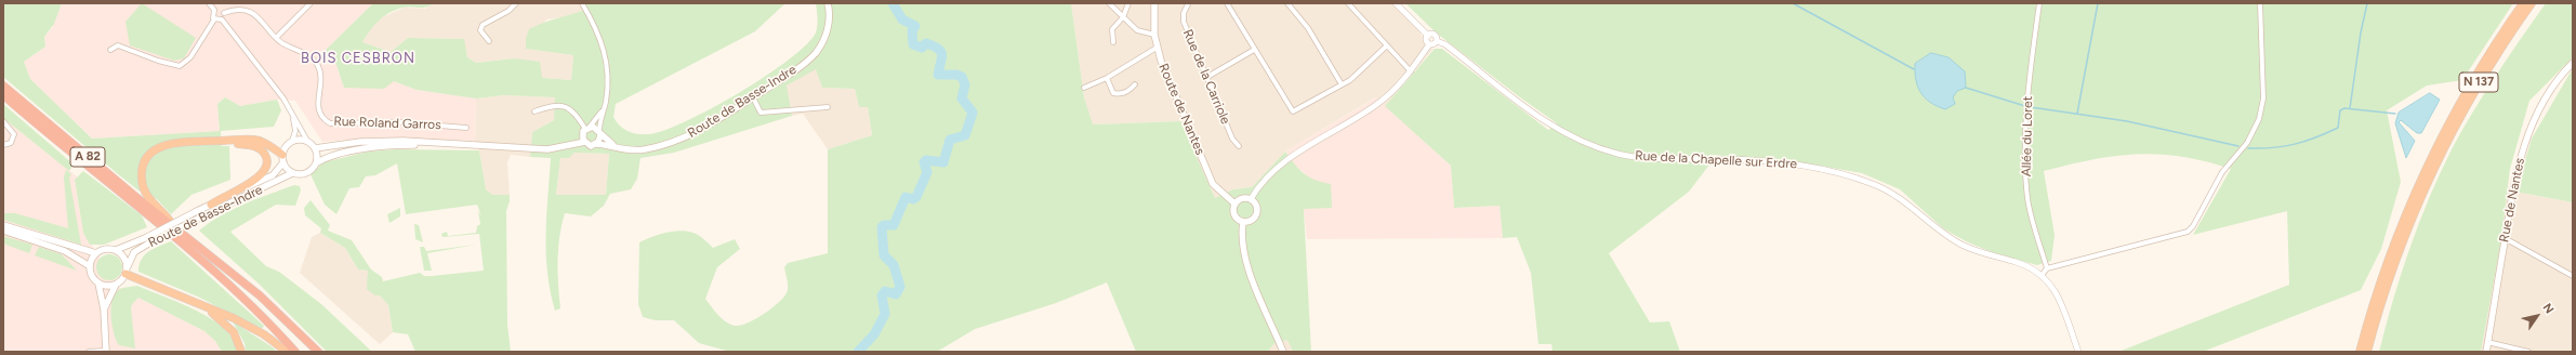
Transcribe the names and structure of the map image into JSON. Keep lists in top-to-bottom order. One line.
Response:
{"streets":{"highway":["N 137","A 82"],"main road":["Route de Basse-Indre","Route de Nantes","Rue de Nantes"],"street":["Rue de la Carriole","Rue Roland Garros","Allée du Loret","Rue de la Chapelle sur Erdre"]},"districts":["BOIS CESBRON"],"north":"top right"}
